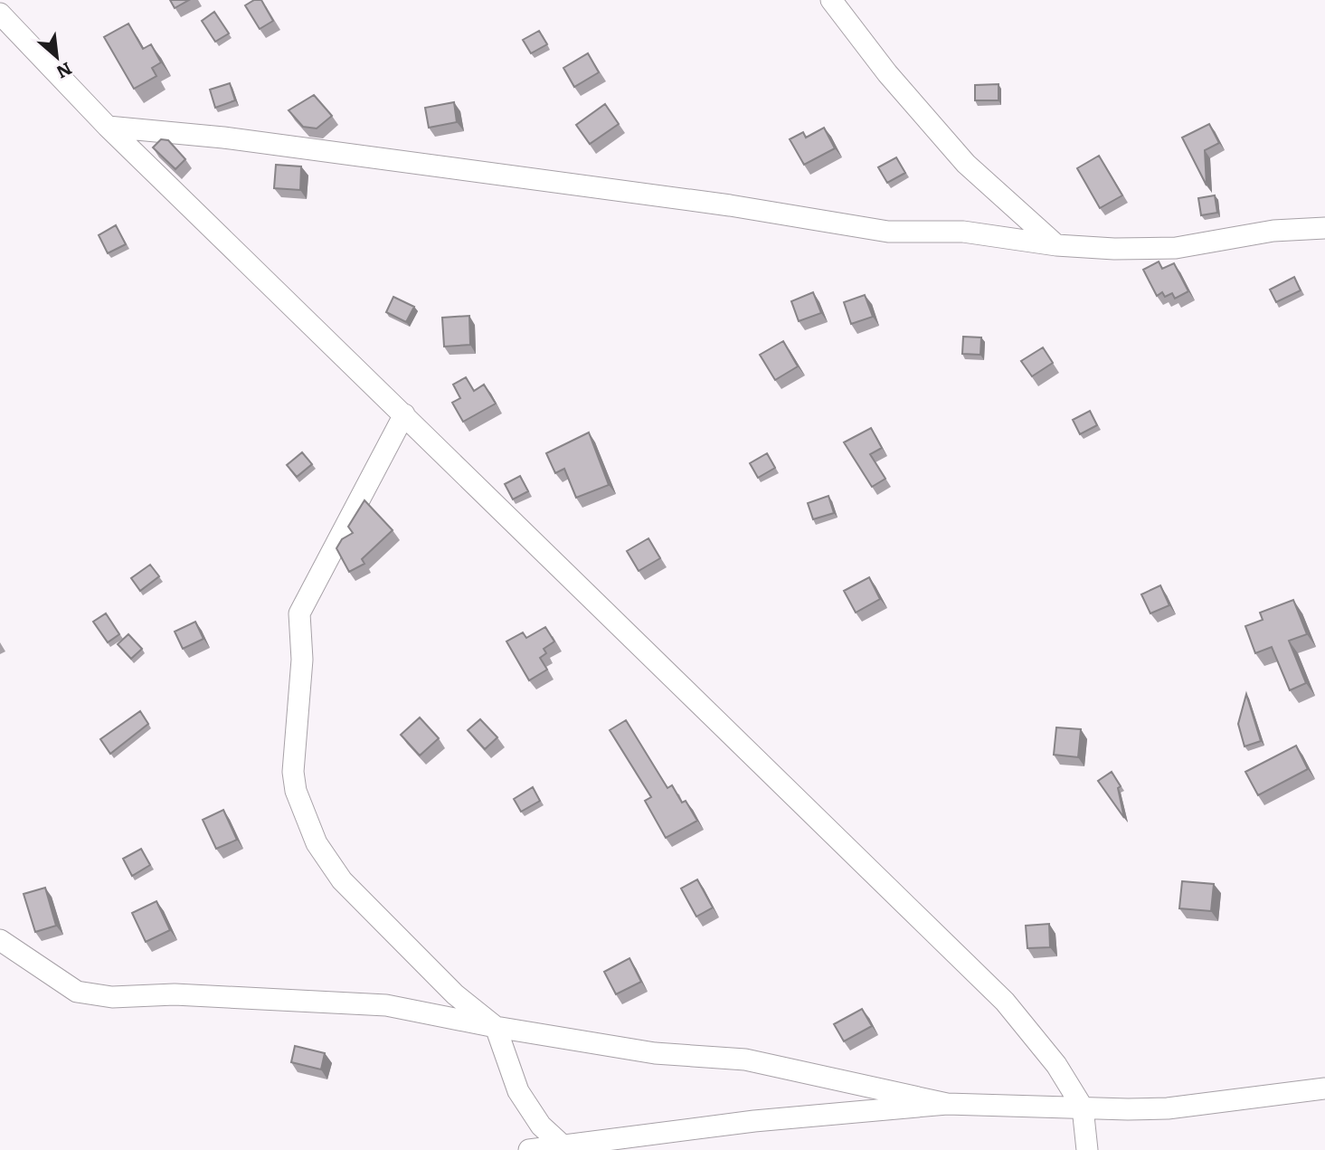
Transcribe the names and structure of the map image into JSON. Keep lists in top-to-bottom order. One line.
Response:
{"north":"bottom right"}
